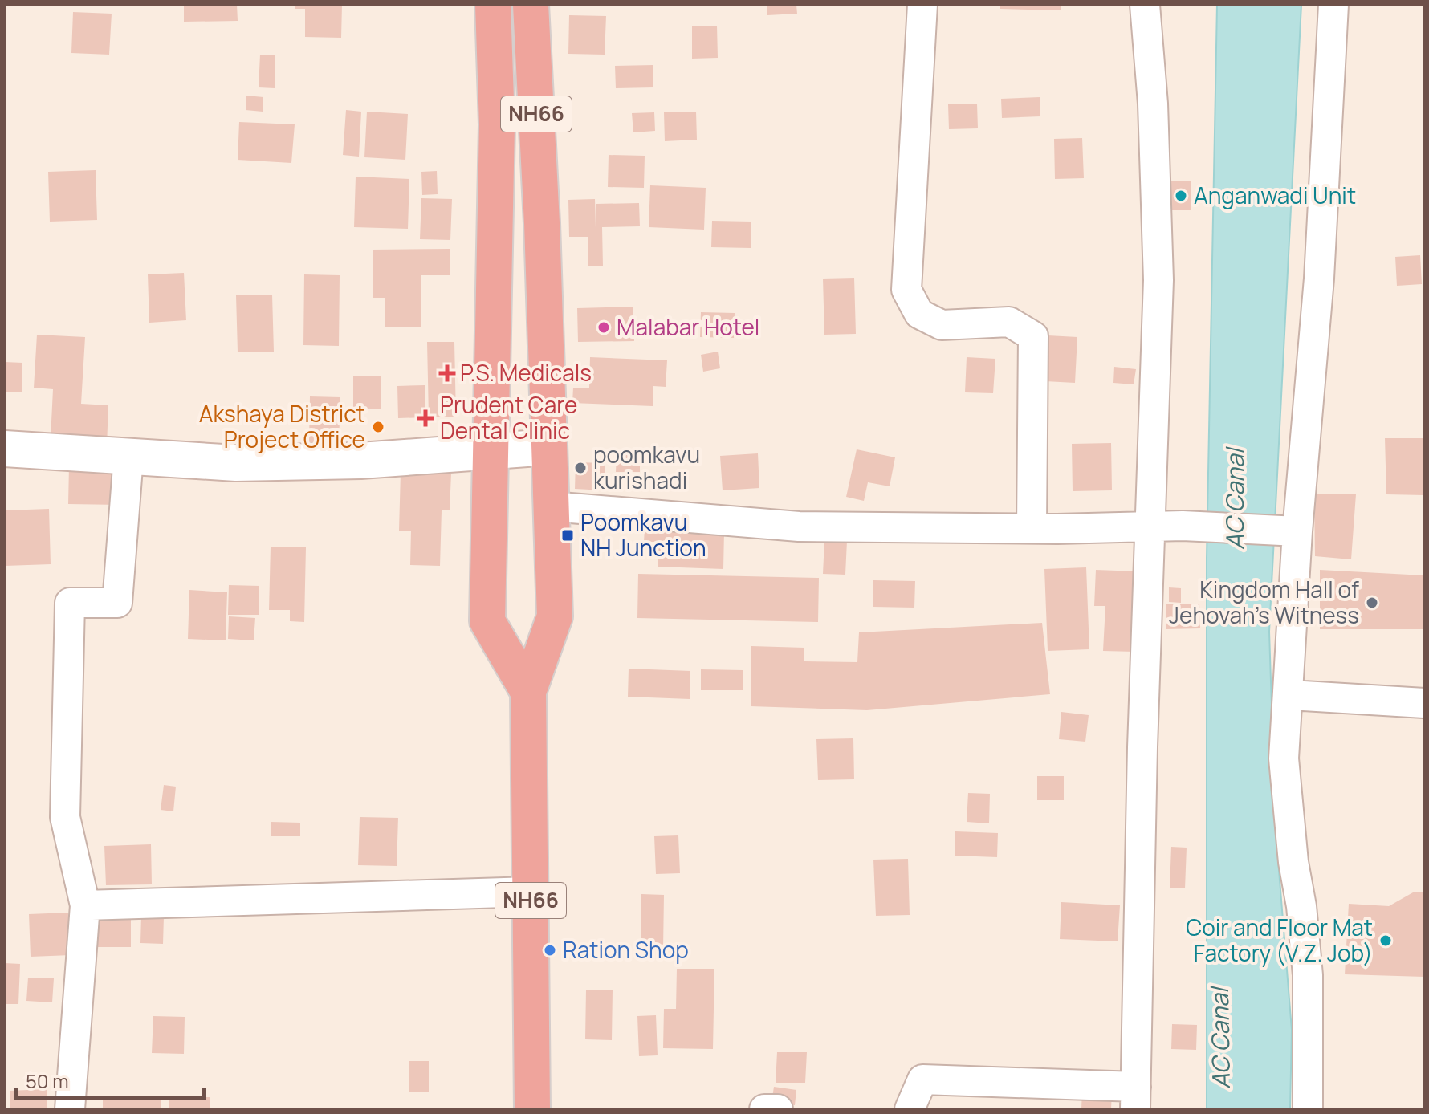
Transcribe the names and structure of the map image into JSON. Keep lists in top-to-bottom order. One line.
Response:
{"streets":{"highway":["NH66"]},"water":["AC Canal"],"places":{"other":["Anganwadi Unit","Malabar Hotel","Akshaya District Project Office","poomkavu kurishadi","Kingdom Hall of Jehovah's Witness","Coir and Floor Mat Factory (V.Z. Job)","Ration Shop"],"health":["P.S. Medicals","Prudent Care Dental Clinic"],"transit":["Poomkavu NH Junction"]},"scale_bar":"50 m"}
